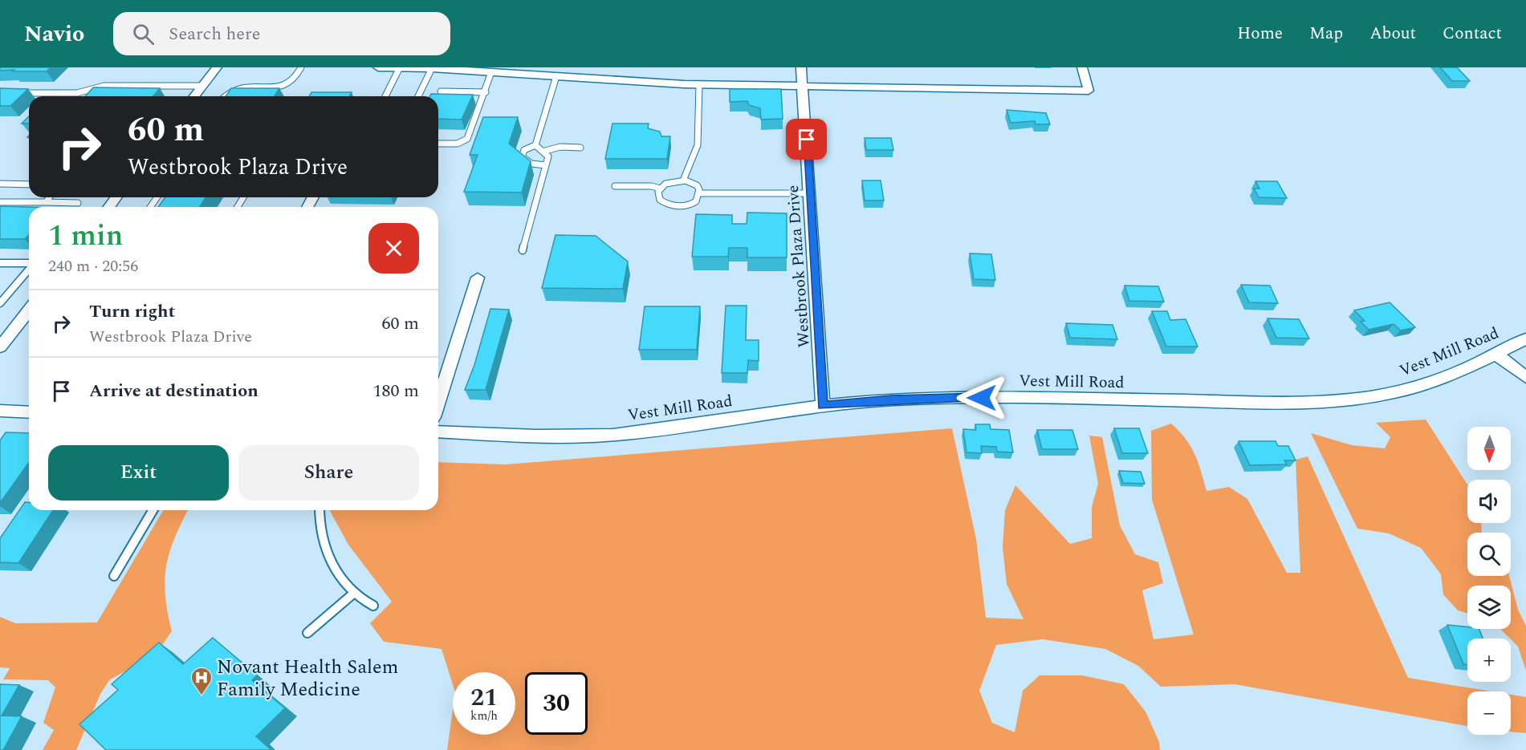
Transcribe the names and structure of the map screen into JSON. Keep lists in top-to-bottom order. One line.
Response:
{"streets":{"street":["Westbrook Plaza Drive","Vest Mill Road"]},"crossings":[["Westbrook Plaza Drive","Vest Mill Road"]],"places":{"hospital":["Novant Health Salem Family Medicine"]},"north":"bottom","page":{"header":"Navio","search":"Search here","nav":["Home","Map","About","Contact"],"turn":["60 m","Westbrook Plaza Drive"],"heading":["1 min","240 m · 20:56"],"list":[{"name":"Turn right","note":"Westbrook Plaza Drive","value":"60 m"},{"name":"Arrive at destination","value":"180 m"}],"map_buttons":["+","−"],"buttons":["Exit","Share"],"speed":"21 km/h","limit":"30"}}
